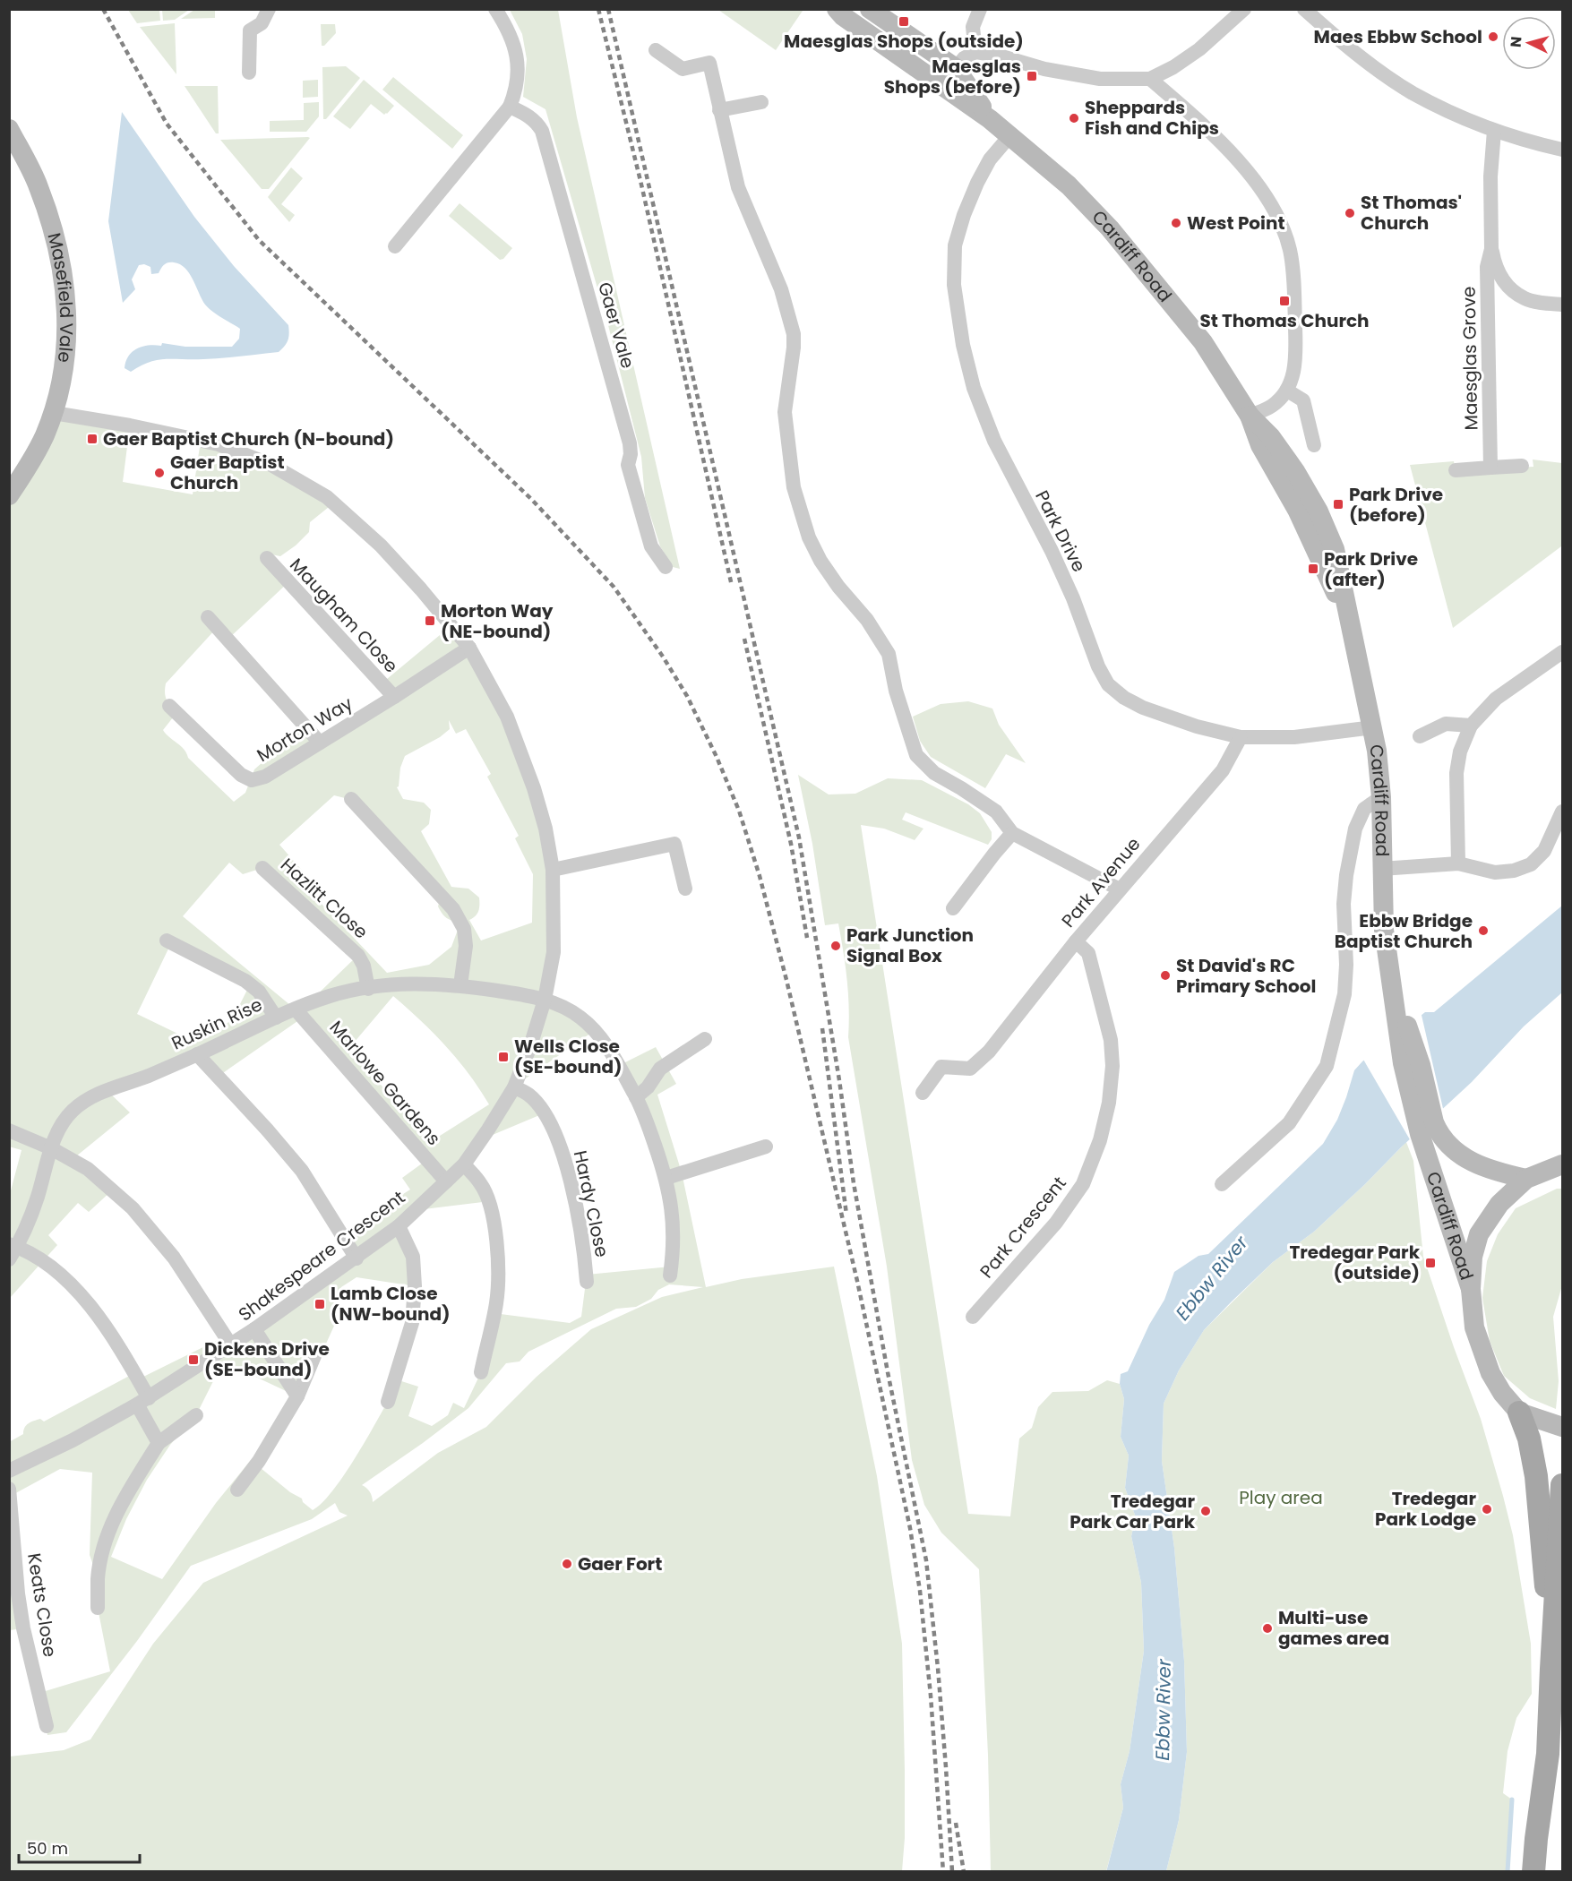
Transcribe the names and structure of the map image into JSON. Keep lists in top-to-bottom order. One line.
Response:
{"streets":{"main road":["Cardiff Road","Masefield Vale"],"street":["Gaer Vale","Maesglas Grove","Park Drive","Maugham Close","Morton Way","Park Avenue","Hazlitt Close","Ruskin Rise","Marlowe Gardens","Hardy Close","Park Crescent","Shakespeare Crescent","Keats Close"]},"crossings":[["Cardiff Road","Park Drive"],["Masefield Vale","Shakespeare Crescent"],["Park Drive","Park Avenue"],["Maugham Close","Morton Way"],["Morton Way","Shakespeare Crescent"],["Park Avenue","Park Crescent"],["Hazlitt Close","Ruskin Rise"],["Ruskin Rise","Marlowe Gardens"],["Ruskin Rise","Shakespeare Crescent"],["Marlowe Gardens","Shakespeare Crescent"],["Hardy Close","Shakespeare Crescent"]],"water":["Ebbw River"],"parks":["Play area"],"places":{"transit":["Maesglas Shops (outside)","Maesglas Shops (before)","St Thomas Church","Gaer Baptist Church (N-bound)","Park Drive (before)","Park Drive (after)","Morton Way (NE-bound)","Wells Close (SE-bound)","Tredegar Park (outside)","Lamb Close (NW-bound)","Dickens Drive (SE-bound)"],"other":["Maes Ebbw School","Sheppards Fish and Chips","St Thomas' Church","West Point","Gaer Baptist Church","Ebbw Bridge Baptist Church","Park Junction Signal Box","St David's RC Primary School","Tredegar Park Lodge","Tredegar Park Car Park","Gaer Fort","Multi-use games area"]},"scale_bar":"50 m","north":"left"}
